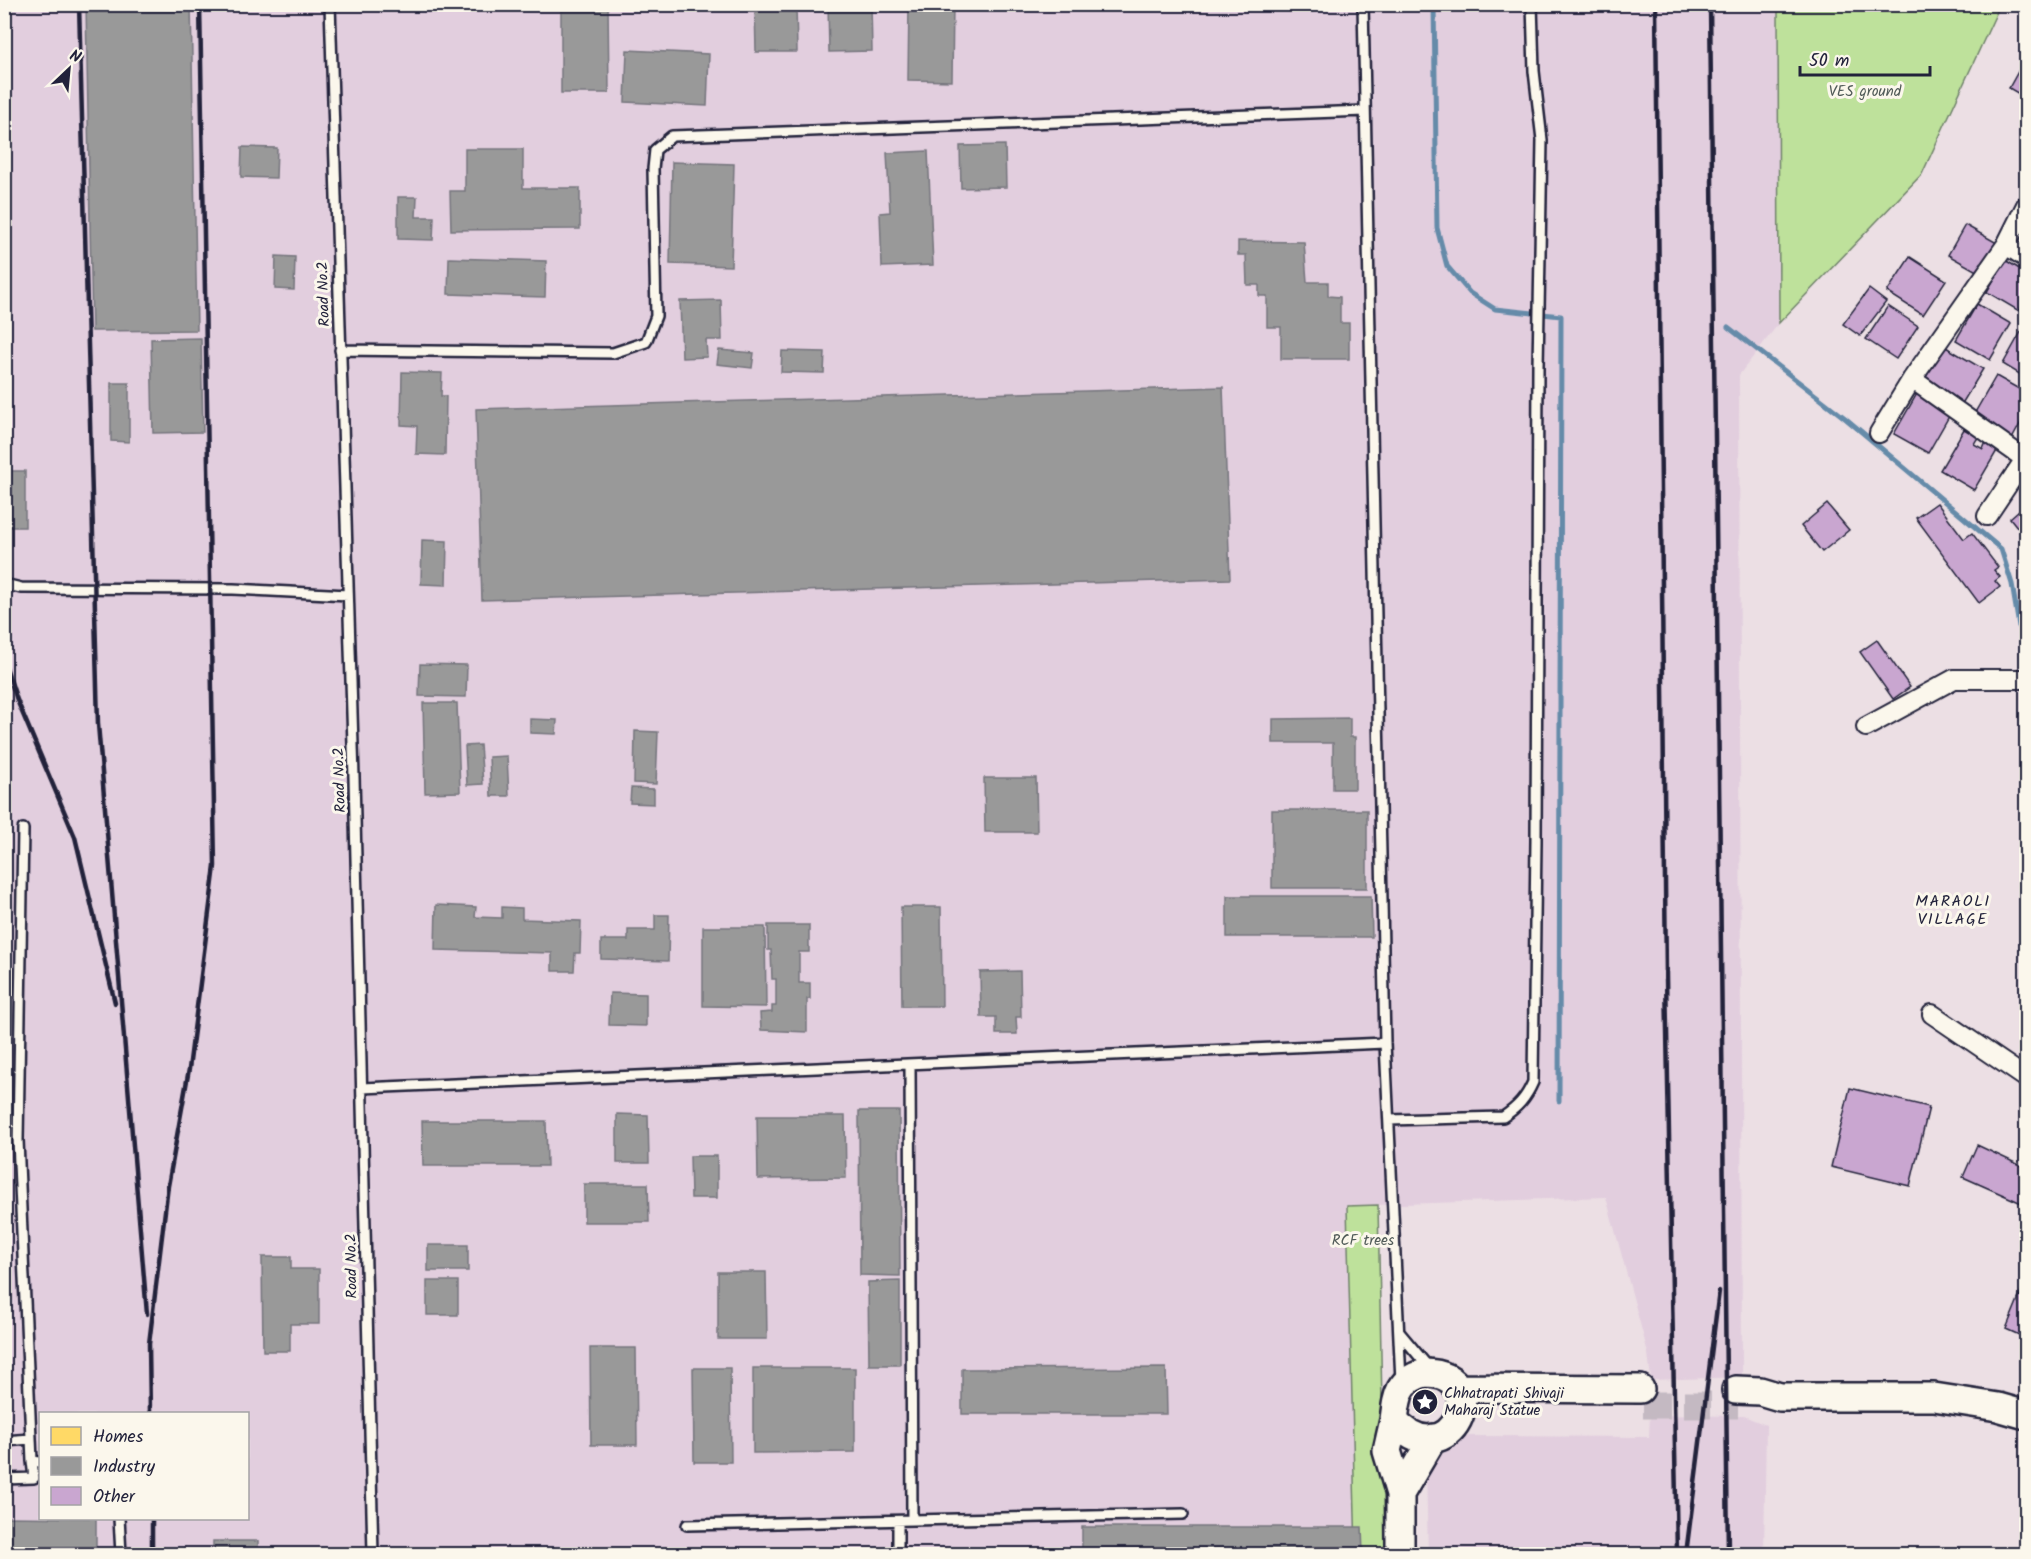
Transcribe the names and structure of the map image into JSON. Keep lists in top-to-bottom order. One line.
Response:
{"streets":{"lane":["Road No.2"]},"districts":["MARAOLI VILLAGE"],"parks":["VES ground","RCF trees"],"places":{"place":["Chhatrapati Shivaji Maharaj Statue"]},"legend":["Homes","Industry","Other"],"scale_bar":"50 m","north":"top right"}
